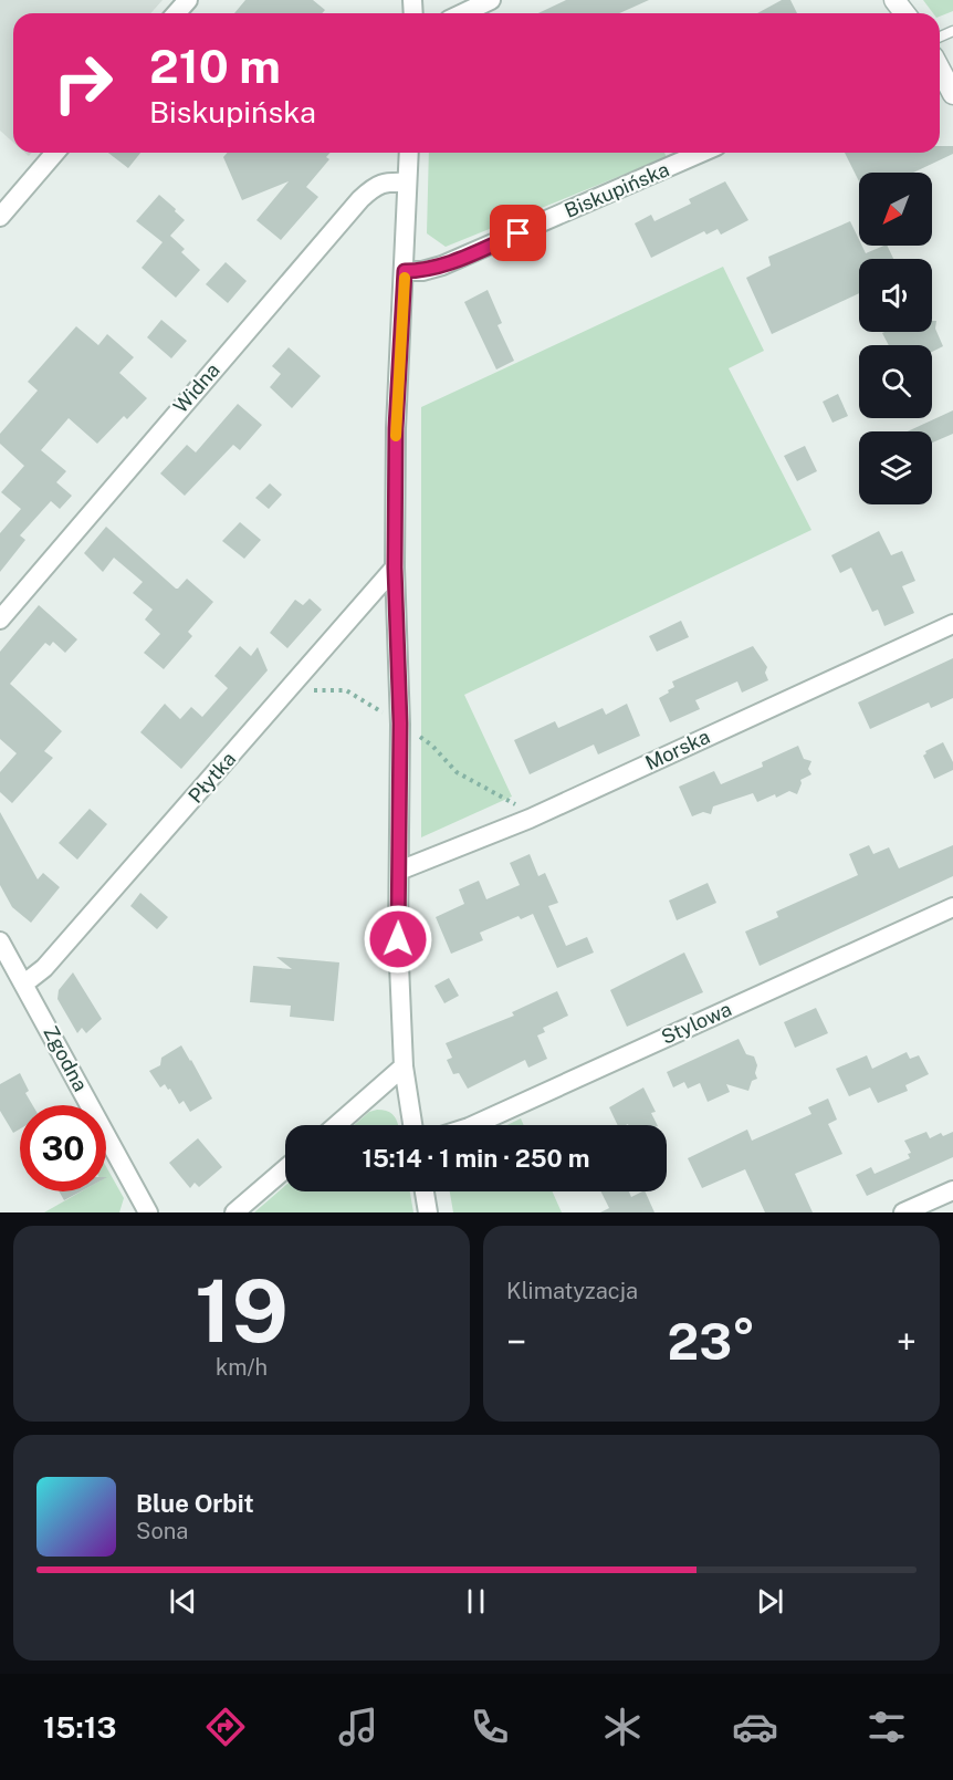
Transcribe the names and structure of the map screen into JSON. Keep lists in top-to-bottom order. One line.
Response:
{"streets":{"street":["Biskupińska","Widna","Morska","Płytka","Stylowa","Zgodna"]},"crossings":[["Płytka","Zgodna"]],"north":"bottom left","page":{"turn":["210 m","Biskupińska"],"limit":"30","trip":"15:14 · 1 min · 250 m","tile":[["19","km/h"],"Klimatyzacja"],"heat":["−","23°","+"],"song":["Blue Orbit","Sona"],"tabs":"15:13"}}
